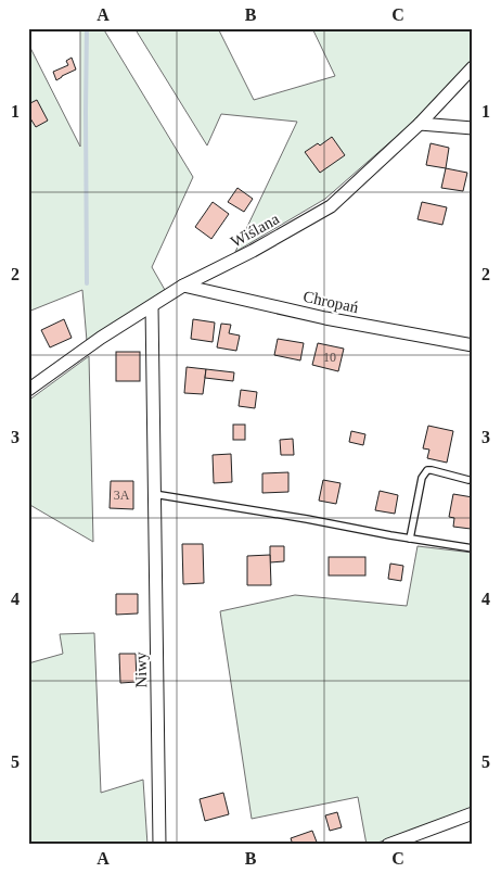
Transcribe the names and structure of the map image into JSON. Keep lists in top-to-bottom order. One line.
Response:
{"streets":{"street":["Wiślana","Chropań","Niwy"]},"crossings":[["Wiślana","Chropań"],["Wiślana","Niwy"]],"house_numbers":["10","3A"],"grid":{"columns":["A","B","C"],"rows":["1","2","3","4","5"]}}
